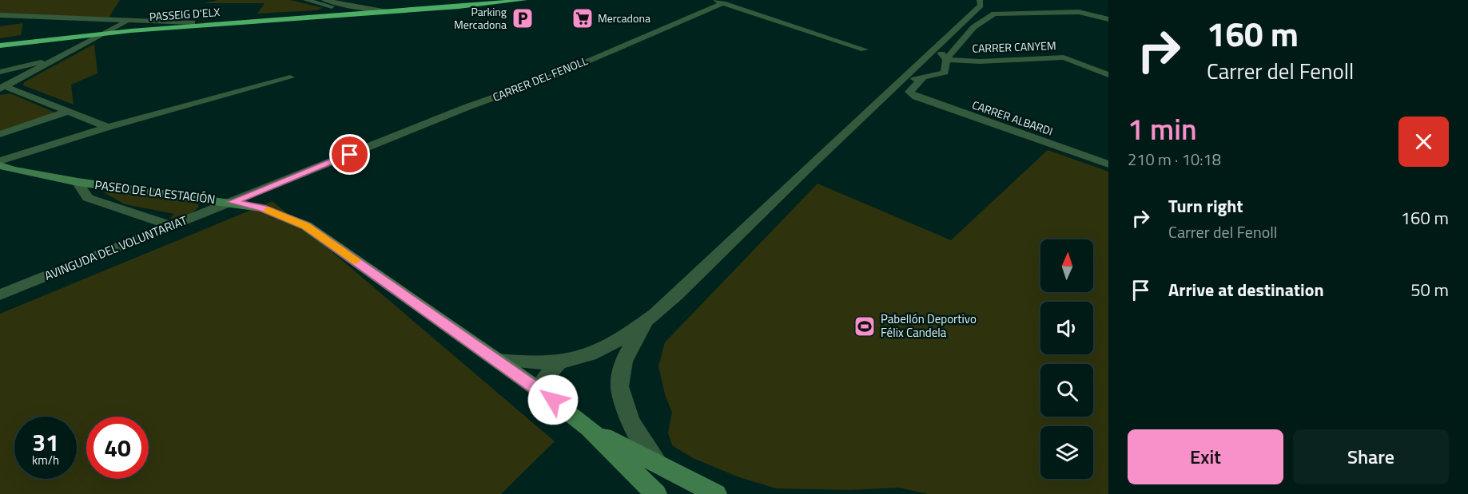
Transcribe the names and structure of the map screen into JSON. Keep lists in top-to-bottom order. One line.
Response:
{"streets":{"highway":["PASSEIG D'ELX"],"street":["CARRER CANYEM","CARRER DEL FENOLL","CARRER ALBARDI","PASEO DE LA ESTACIÓN","AVINGUDA DEL VOLUNTARIAT"]},"crossings":[["CARRER DEL FENOLL","PASEO DE LA ESTACIÓN"],["CARRER DEL FENOLL","AVINGUDA DEL VOLUNTARIAT"],["PASEO DE LA ESTACIÓN","AVINGUDA DEL VOLUNTARIAT"]],"places":{"parking":["Parking Mercadona"],"supermarket":["Mercadona"],"sports":["Pabellón Deportivo Félix Candela"]},"north":"top","page":{"turn":["160 m","Carrer del Fenoll"],"heading":["1 min","210 m · 10:18"],"list":[{"name":"Turn right","note":"Carrer del Fenoll","value":"160 m"},{"name":"Arrive at destination","value":"50 m"}],"speed":"31 km/h","limit":"40","buttons":["Exit","Share"]}}
